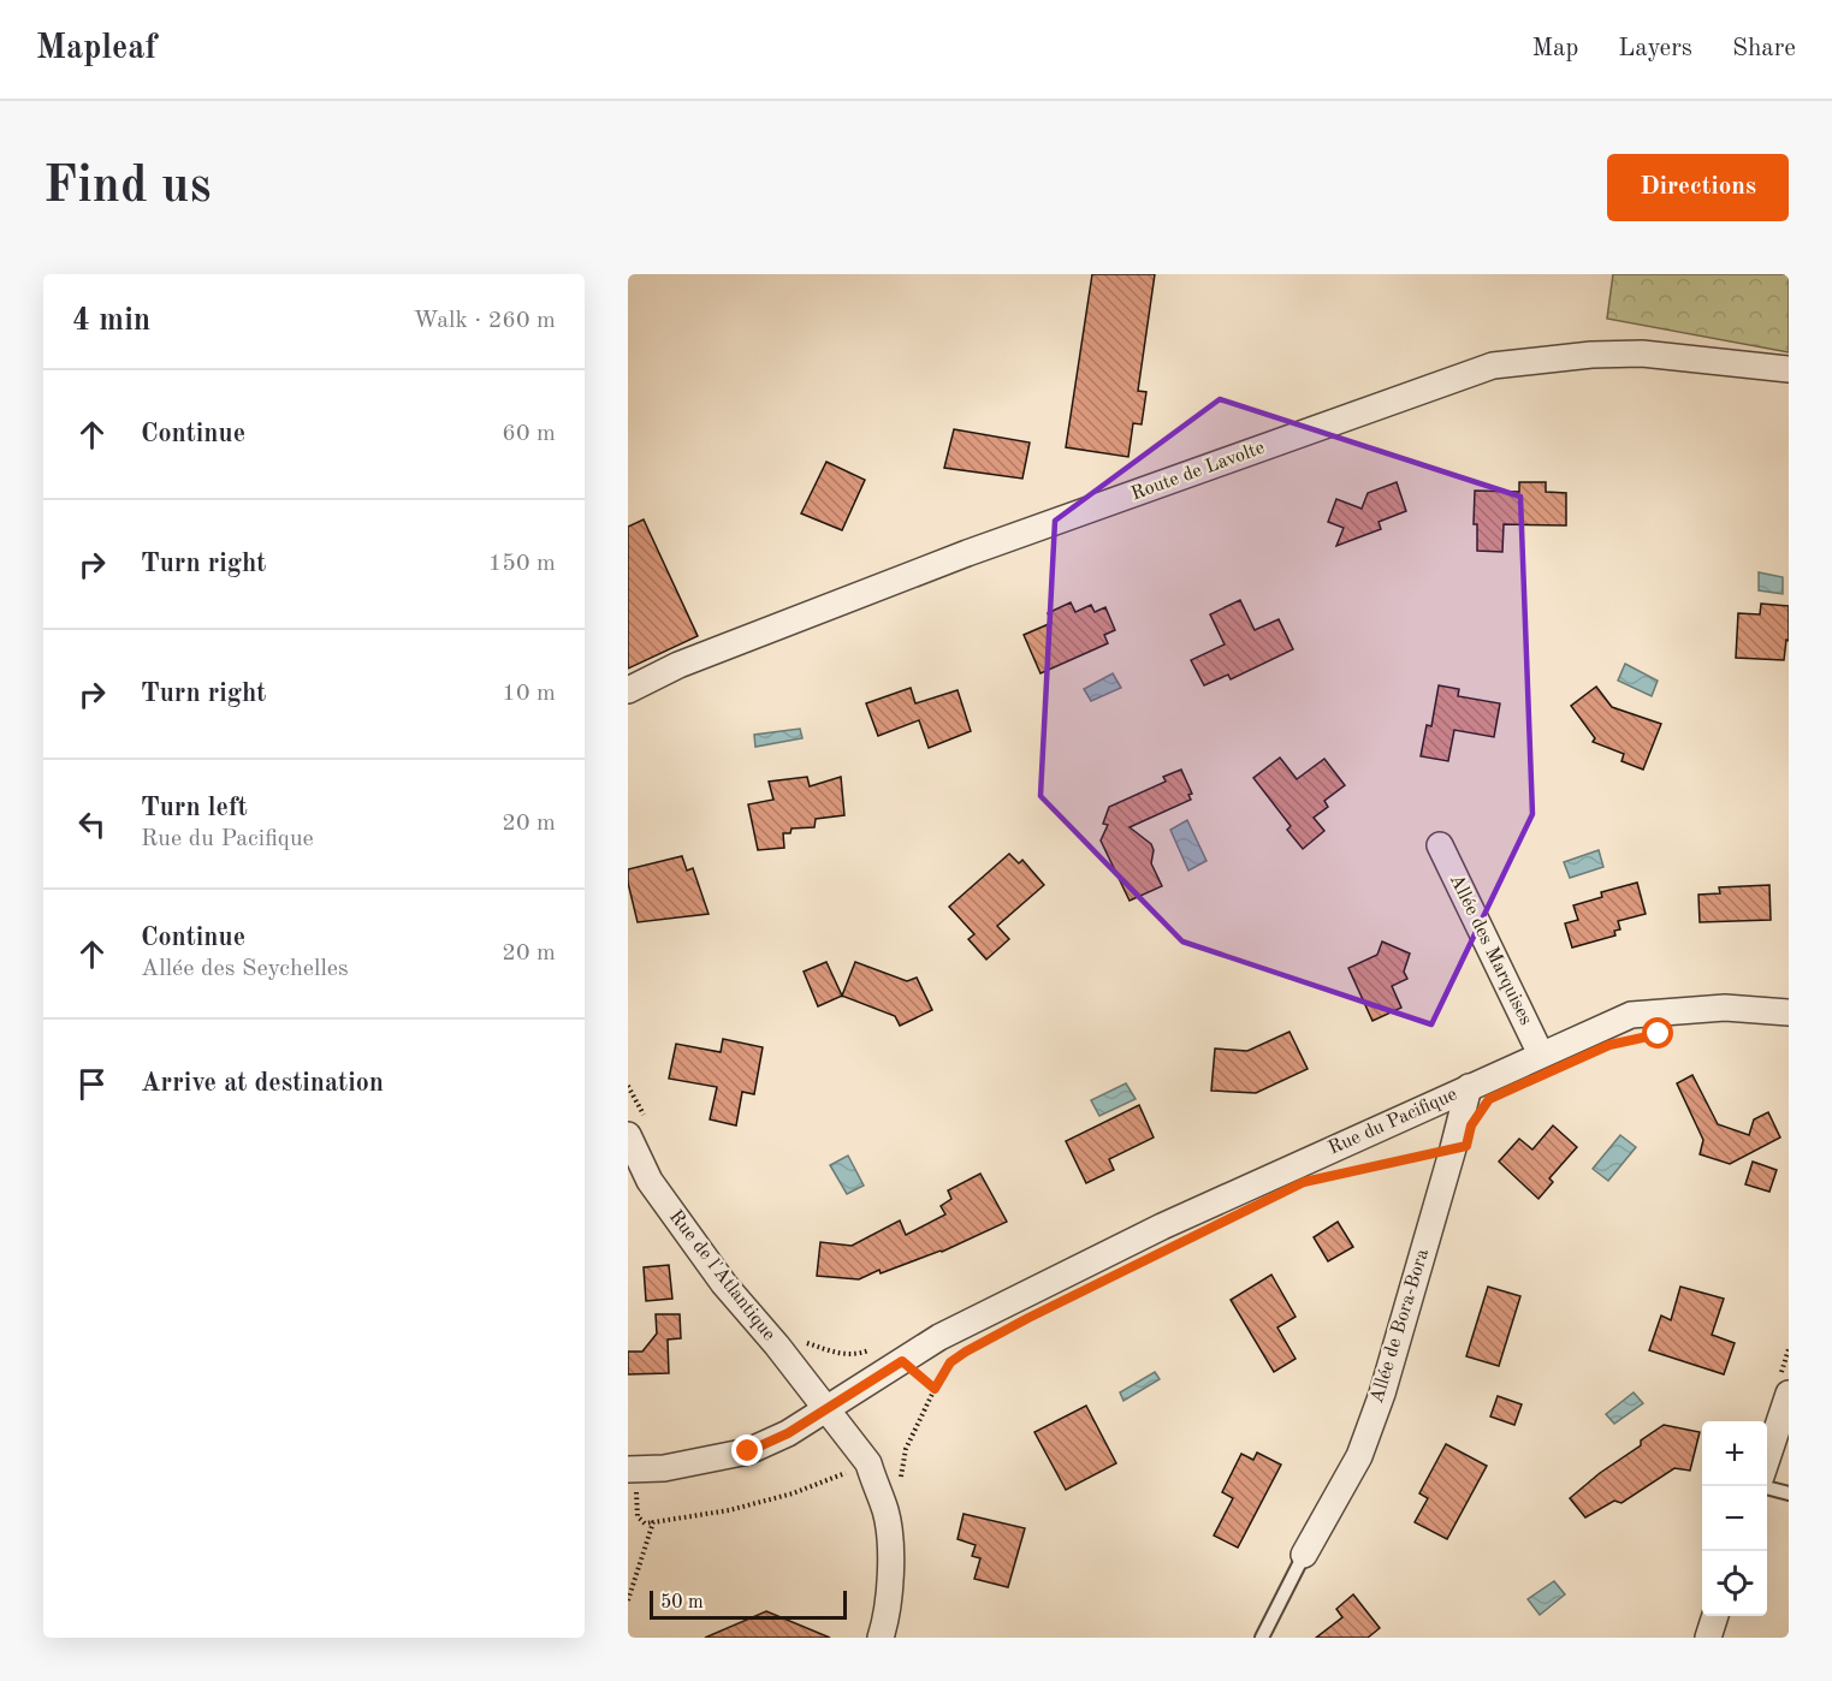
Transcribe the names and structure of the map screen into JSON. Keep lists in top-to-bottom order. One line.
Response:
{"streets":{"street":["Route de Lavolte","Allée des Marquises","Rue du Pacifique","Rue de l'Atlantique","Allée de Bora-Bora"]},"crossings":[["Allée des Marquises","Rue du Pacifique"],["Rue du Pacifique","Rue de l'Atlantique"],["Rue du Pacifique","Allée de Bora-Bora"]],"scale_bar":"50 m","page":{"header":"Mapleaf","nav":["Map","Layers","Share"],"buttons":"Directions","title":"Find us","heading":["4 min","Walk · 260 m"],"list":[["Continue","60 m"],["Turn right","150 m"],["Turn right","10 m"],["Turn left","Rue du Pacifique","20 m"],["Continue","Allée des Seychelles","20 m"],"Arrive at destination"],"map_buttons":["+","−"],"scale":"50 m"}}
